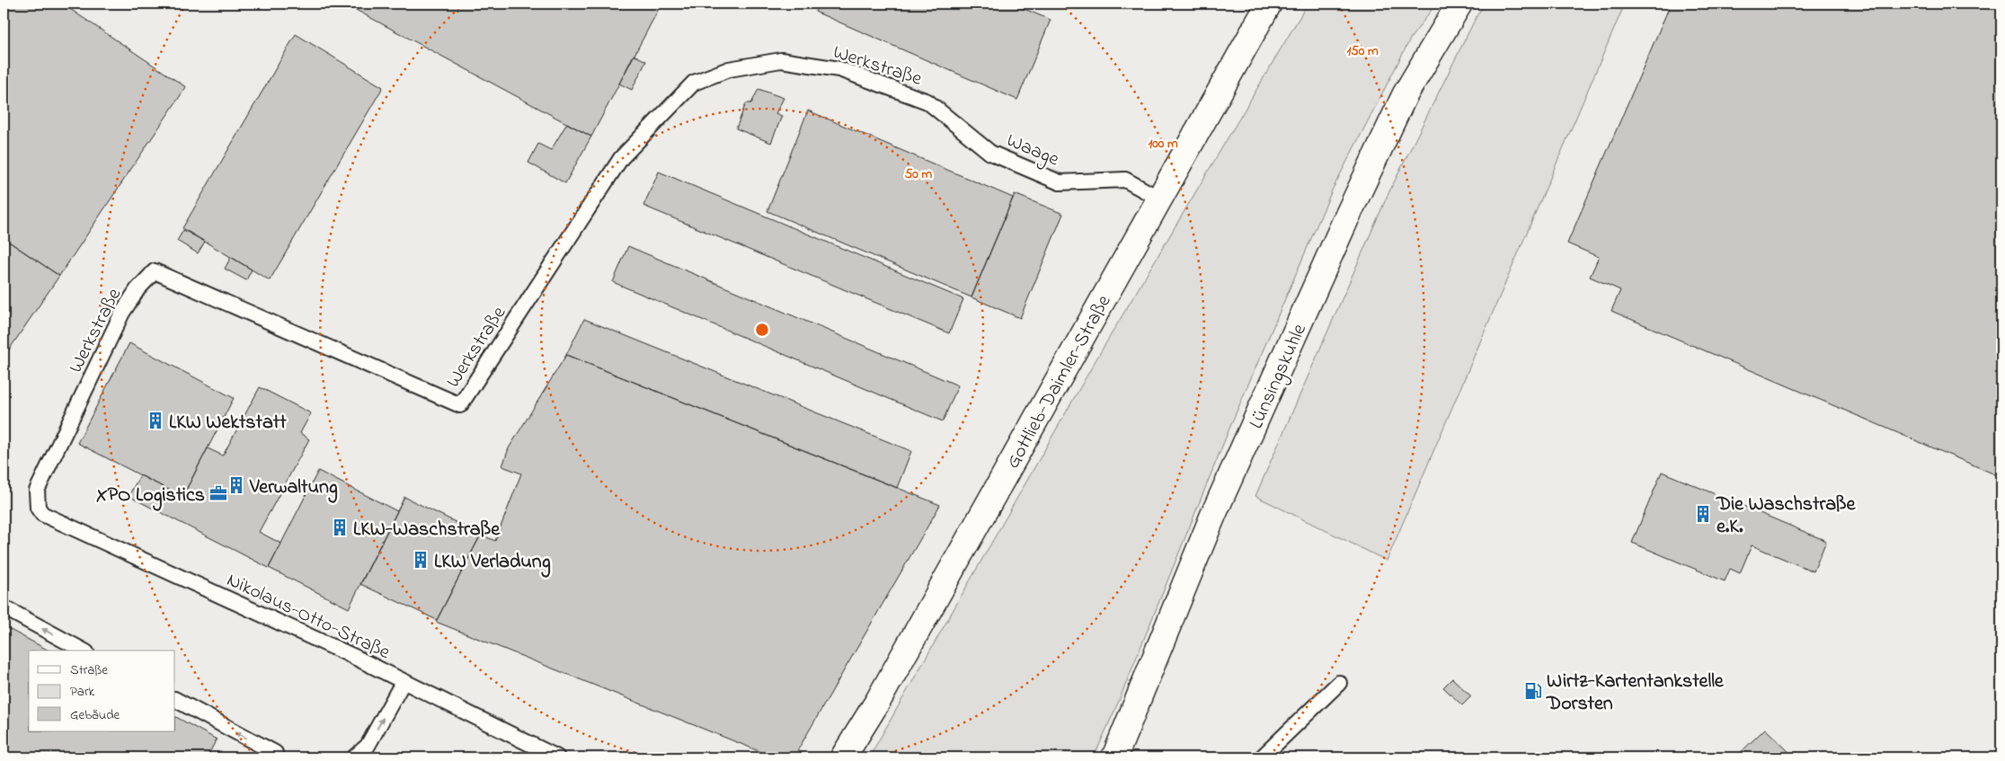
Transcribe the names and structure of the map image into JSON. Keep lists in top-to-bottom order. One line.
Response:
{"streets":{"street":["Lünsingskuhle","Gottlieb-Daimler-Straße"],"lane":["Werkstraße","Waage","Nikolaus-Otto-Straße"]},"crossings":[["Werkstraße","Waage"],["Werkstraße","Nikolaus-Otto-Straße"],["Waage","Gottlieb-Daimler-Straße"]],"places":{"building":["LKW Wektstatt","Verwaltung","Die Waschstraße e.K.","LKW-Waschstraße","LKW Verladung"],"office":["XPO Logistics"],"fuel station":["Wirtz-Kartentankstelle Dorsten"]},"legend":["Straße","Park","Gebäude"],"rings":["150 m","100 m","50 m"]}
